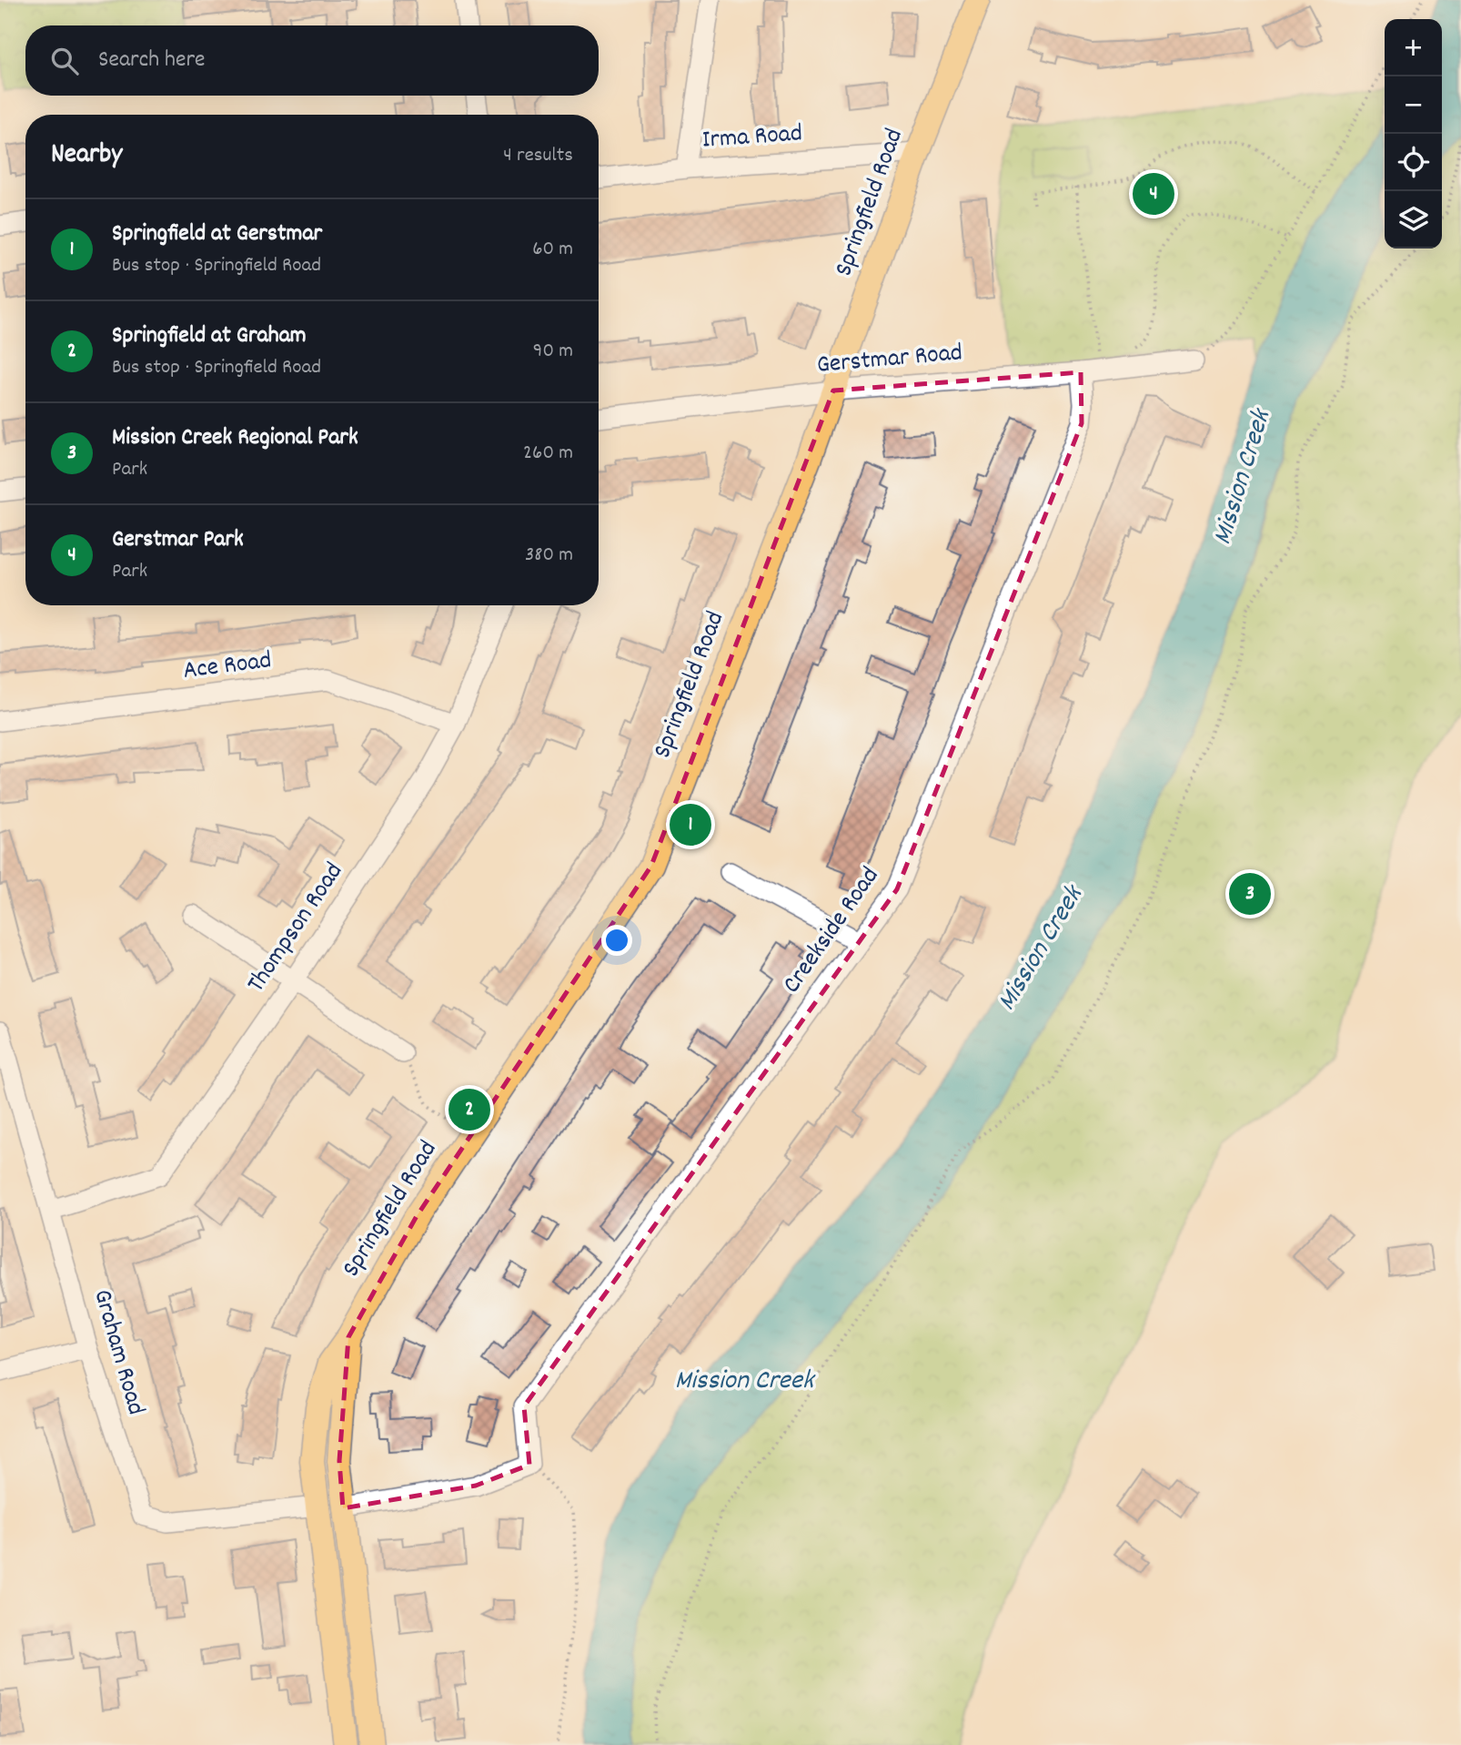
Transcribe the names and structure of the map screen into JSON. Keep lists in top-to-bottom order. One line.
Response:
{"streets":{"main road":["Springfield Road"],"street":["Irma Road","Gerstmar Road","Ace Road","Thompson Road","Creekside Road","Graham Road"]},"crossings":[["Irma Road","Springfield Road"],["Springfield Road","Gerstmar Road"],["Springfield Road","Graham Road"],["Gerstmar Road","Creekside Road"],["Ace Road","Thompson Road"],["Thompson Road","Graham Road"]],"water":["Mission Creek"],"page":{"map_buttons":["+","−"],"search":"Search here","heading":["Nearby","4 results"],"pins":["4","1","3","2"],"list":[{"mark":"1","name":"Springfield at Gerstmar","note":"Bus stop · Springfield Road","value":"60 m"},{"mark":"2","name":"Springfield at Graham","note":"Bus stop · Springfield Road","value":"90 m"},{"mark":"3","name":"Mission Creek Regional Park","note":"Park","value":"260 m"},{"mark":"4","name":"Gerstmar Park","note":"Park","value":"380 m"}]}}
